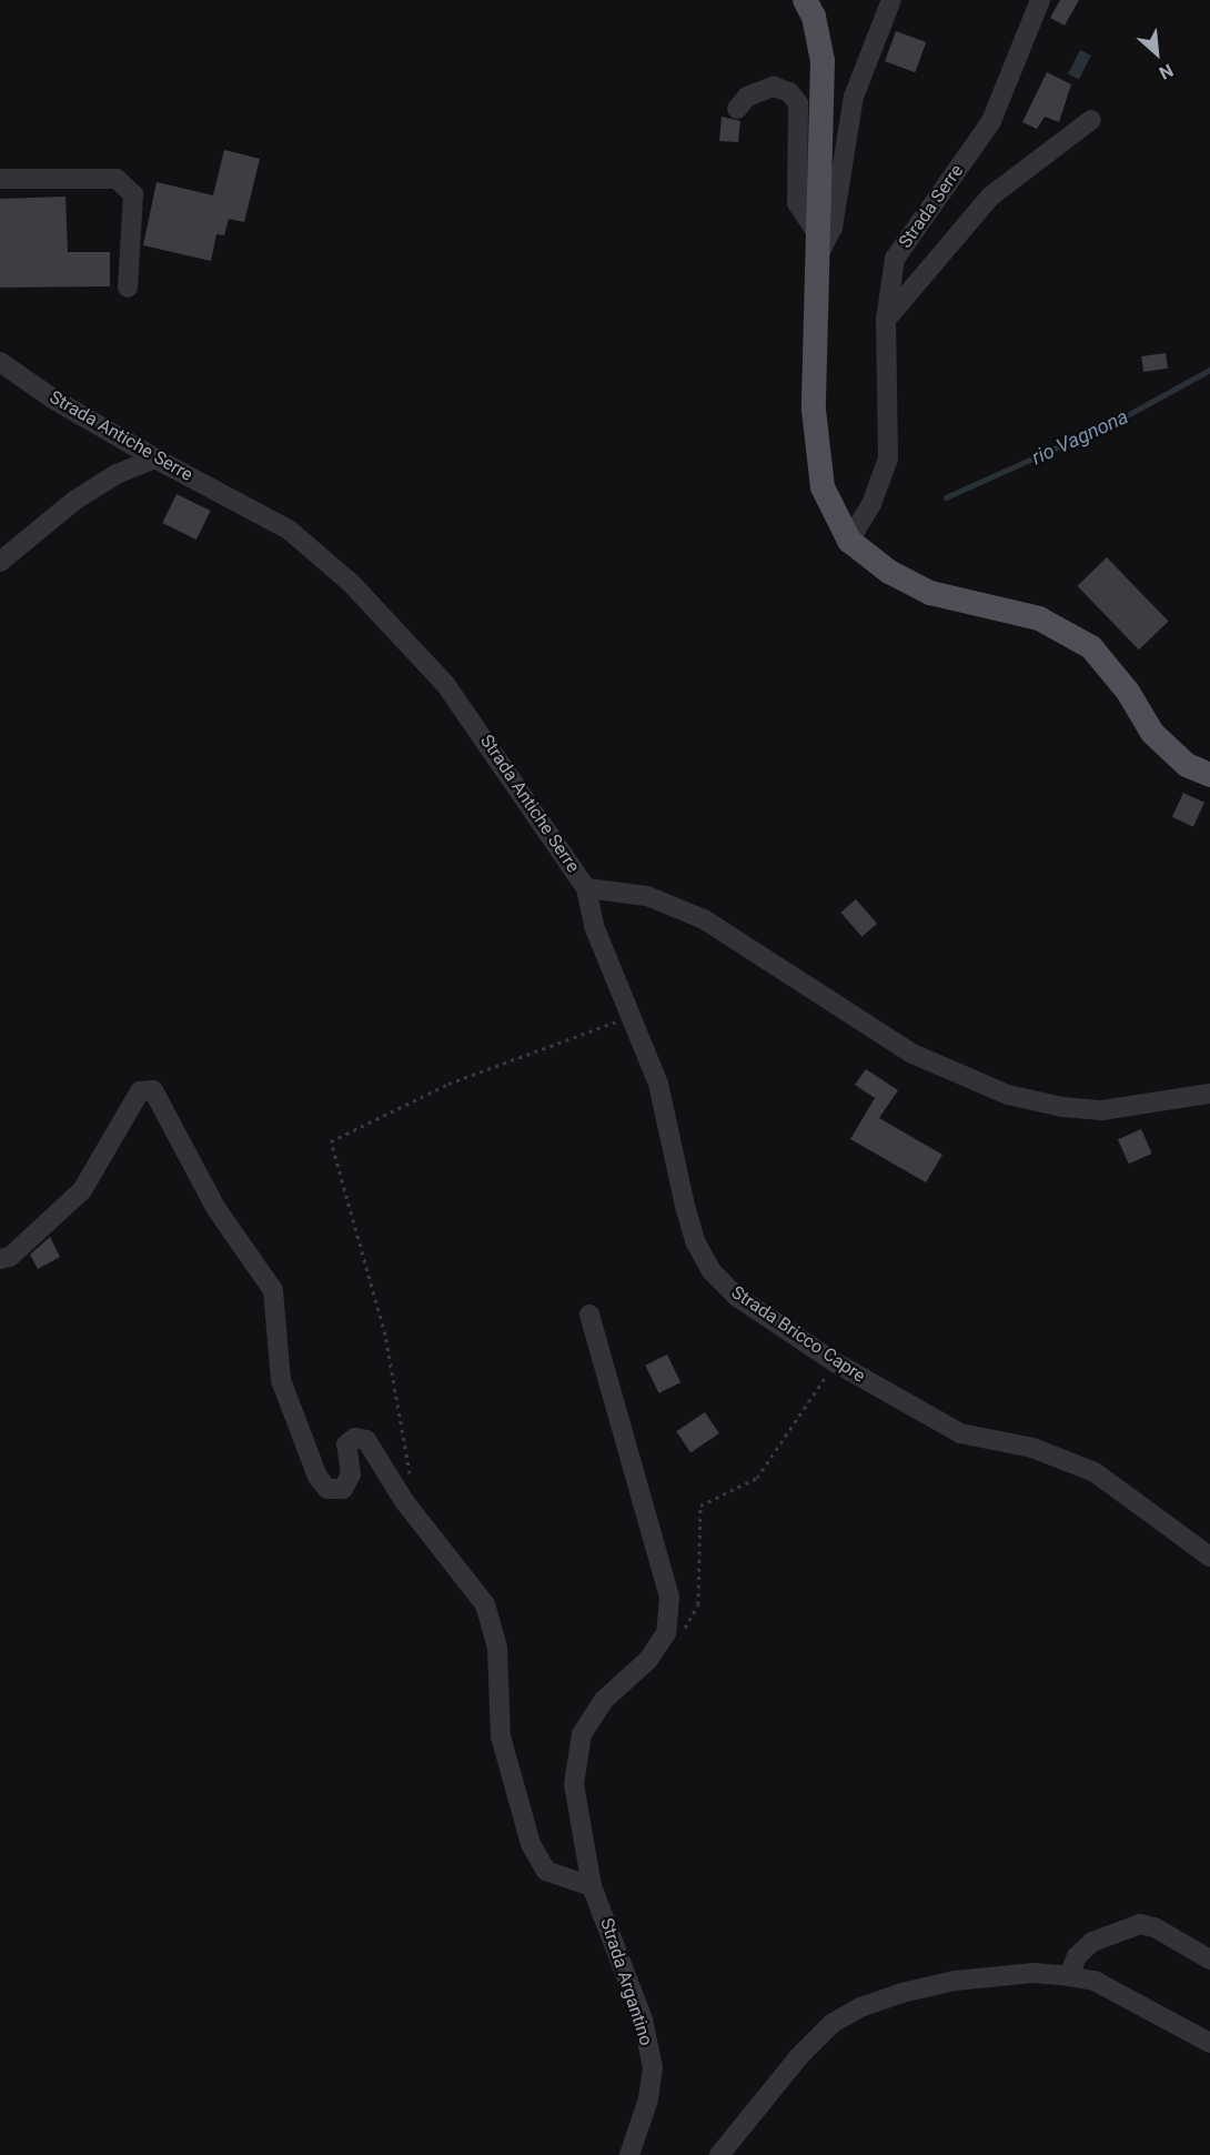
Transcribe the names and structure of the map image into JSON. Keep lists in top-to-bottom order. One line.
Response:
{"streets":{"street":["Strada Serre","Strada Antiche Serre","Strada Bricco Capre","Strada Argantino"]},"crossings":[["Strada Antiche Serre","Strada Bricco Capre"]],"water":["rio Vagnona"],"north":"bottom right"}
